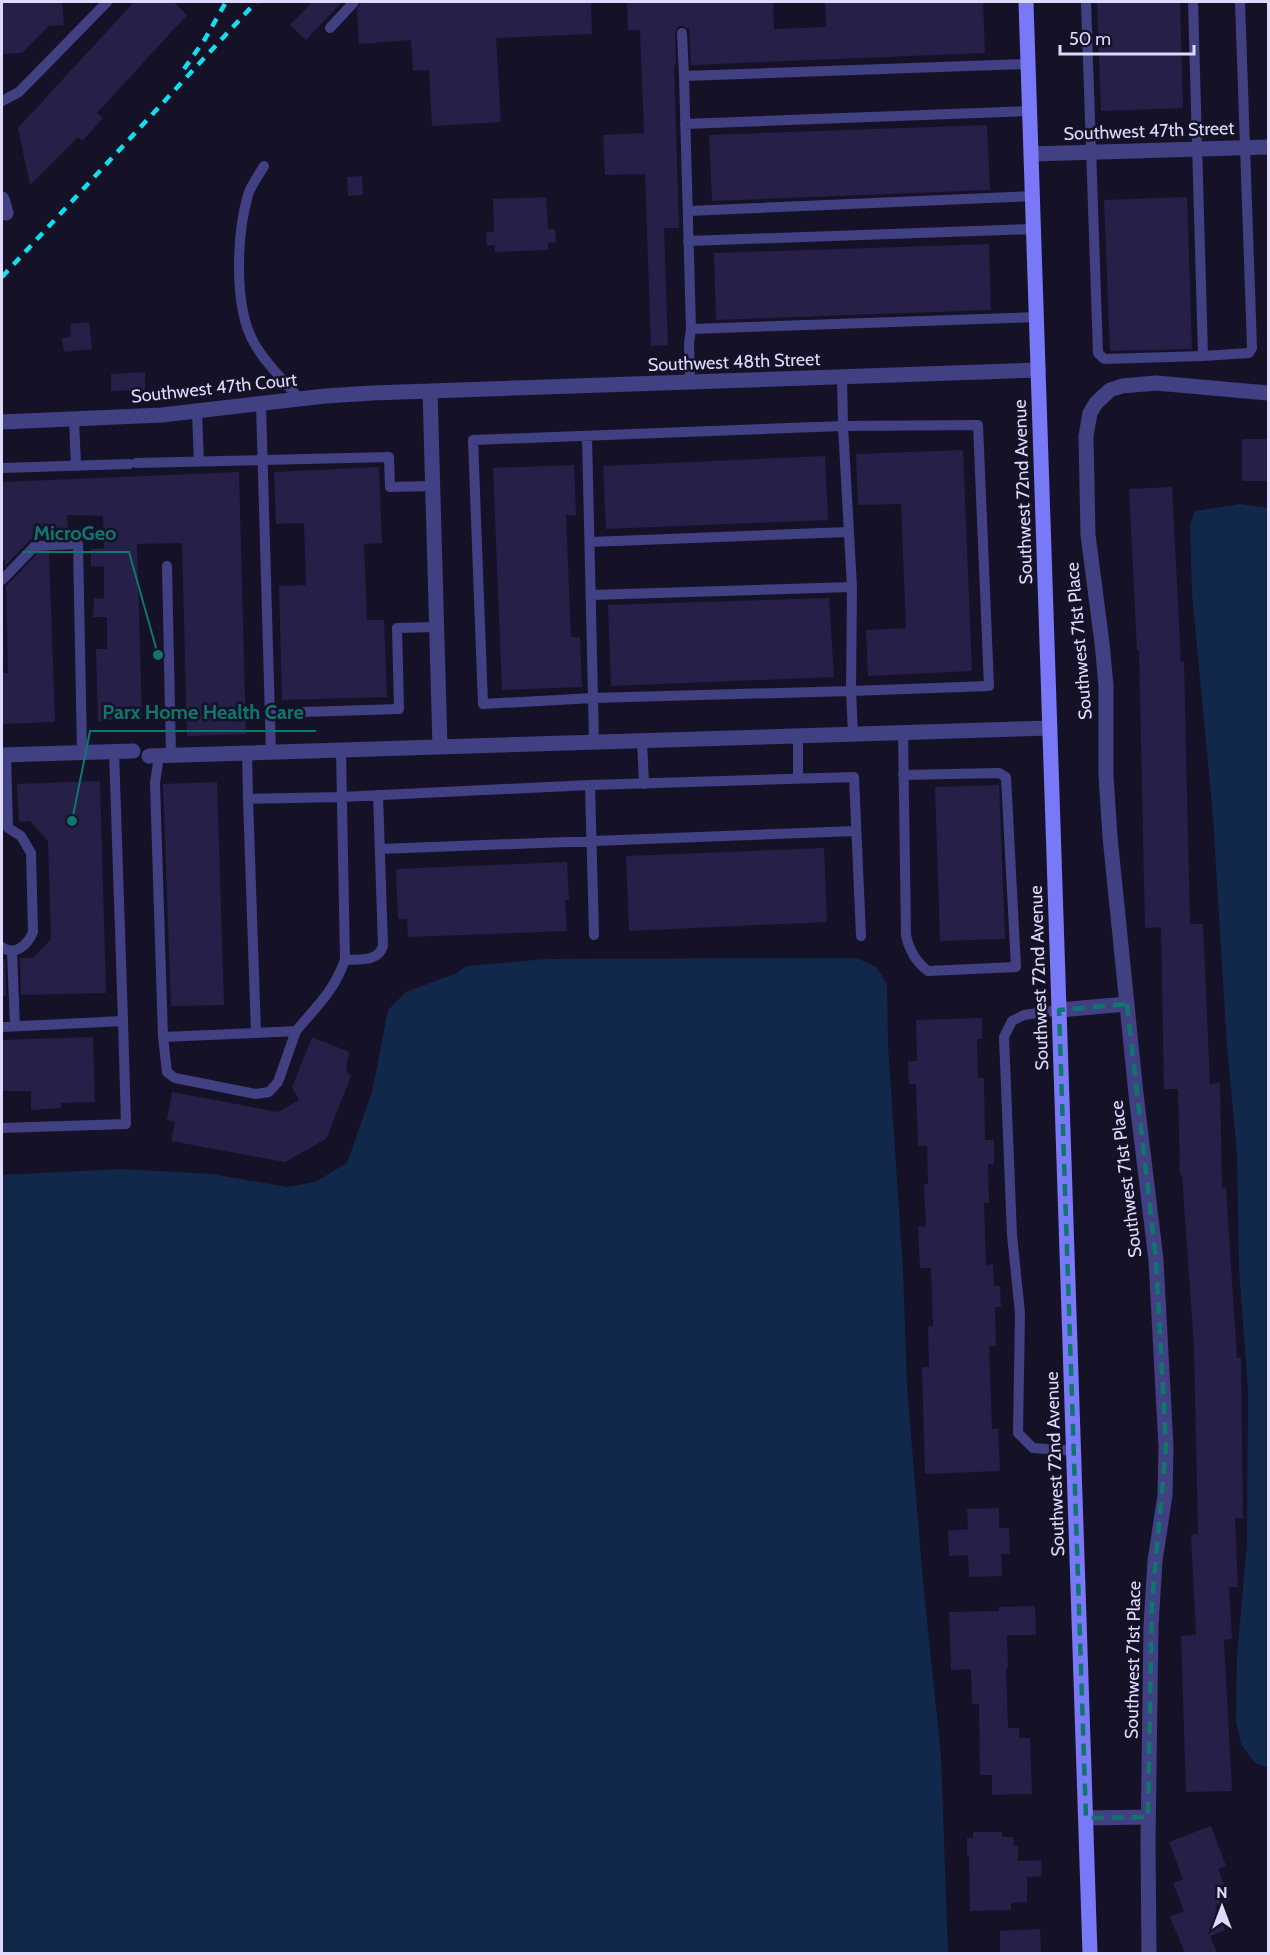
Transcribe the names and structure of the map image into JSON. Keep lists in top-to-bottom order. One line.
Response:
{"streets":{"street":["Southwest 47th Street","Southwest 48th Street","Southwest 47th Court","Southwest 72nd Avenue","Southwest 71st Place"]},"crossings":[["Southwest 47th Street","Southwest 72nd Avenue"],["Southwest 48th Street","Southwest 47th Court"],["Southwest 48th Street","Southwest 72nd Avenue"]],"places":["MicroGeo","Parx Home Health Care"],"scale_bar":"50 m","north":"top"}
